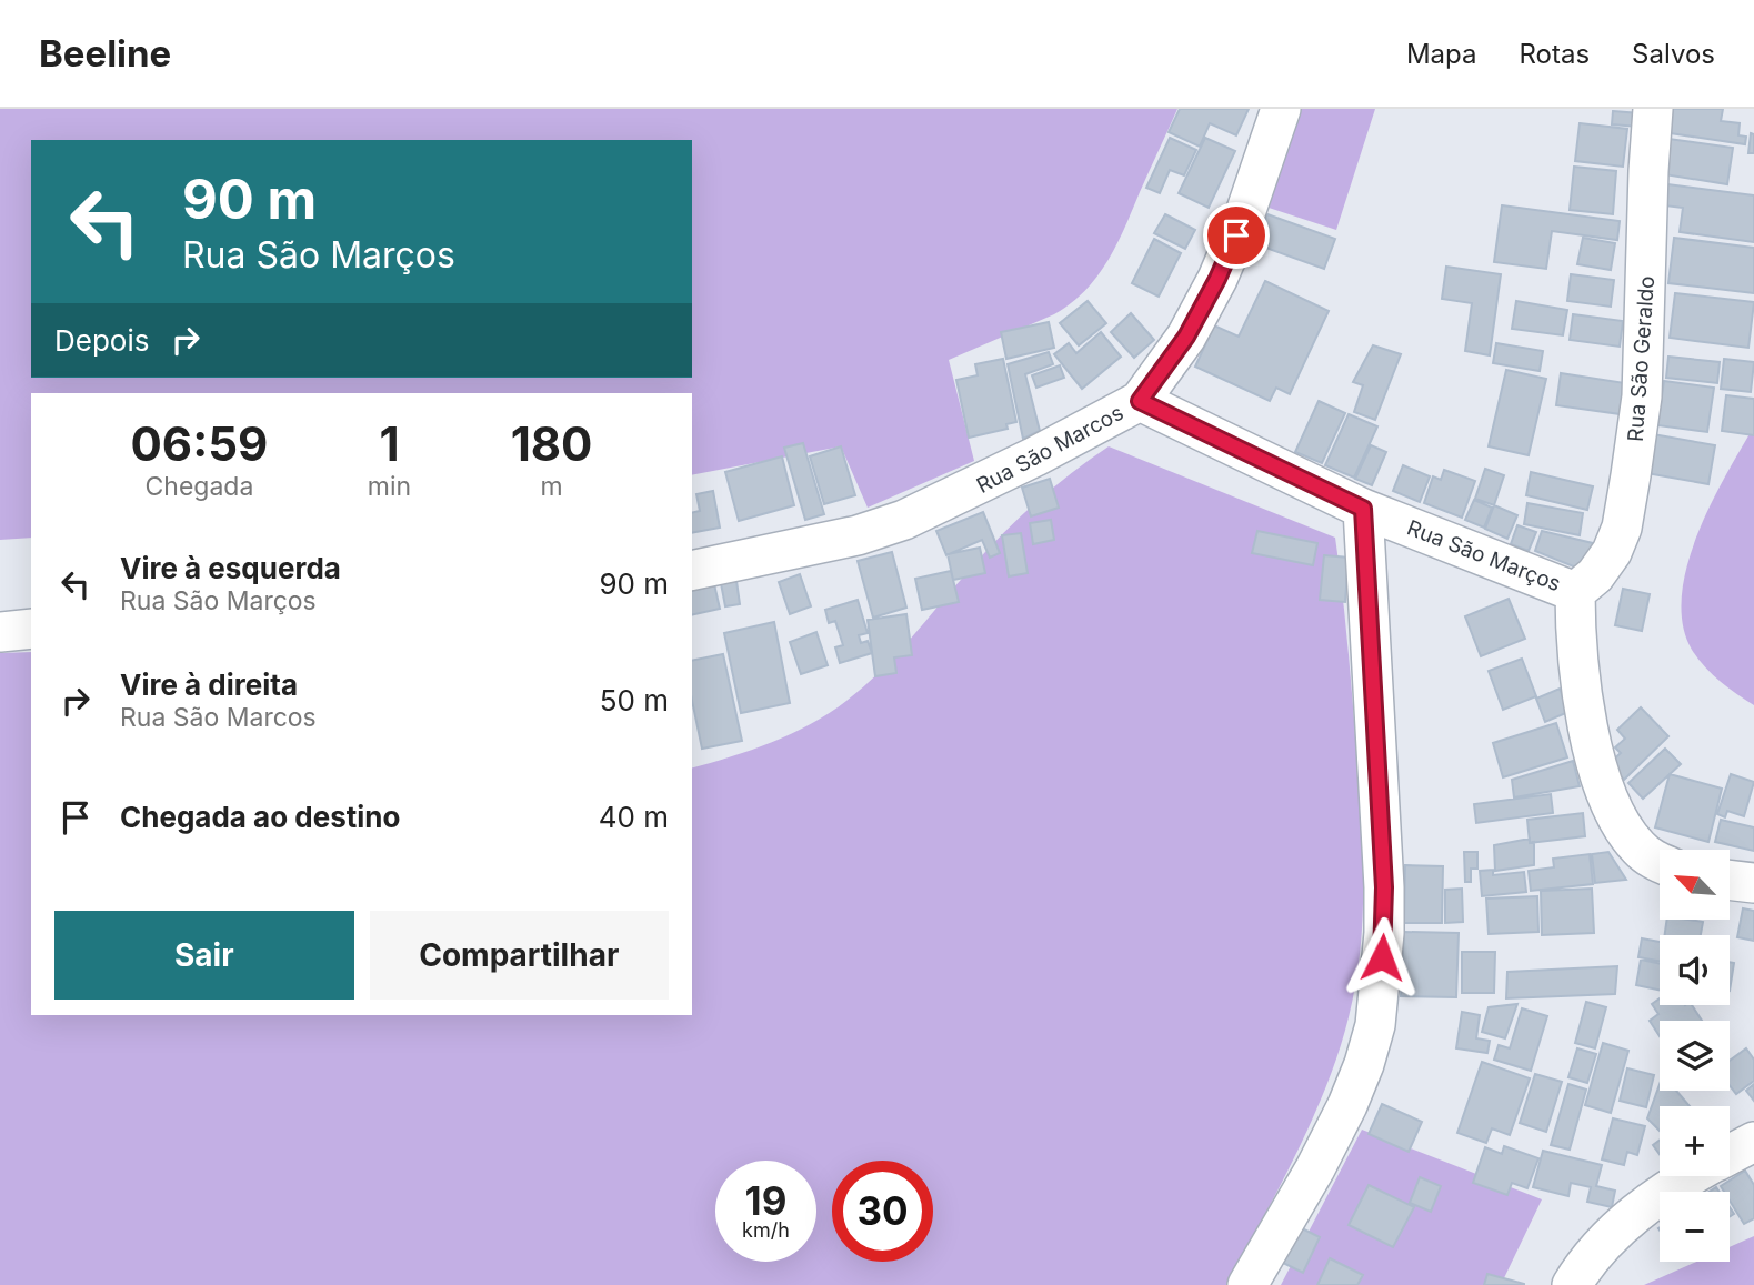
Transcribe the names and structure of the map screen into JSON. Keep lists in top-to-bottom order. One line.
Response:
{"streets":{"street":["Rua São Geraldo","Rua São Marcos","Rua São Marços"]},"crossings":[["Rua São Geraldo","Rua São Marços"],["Rua São Marcos","Rua São Marços"]],"north":"top left","page":{"header":"Beeline","nav":["Mapa","Rotas","Salvos"],"turn":["90 m","Rua São Marços"],"then":"Depois","eta":["06:59","Chegada","1","min","180","m"],"list":[{"name":"Vire à esquerda","note":"Rua São Marços","value":"90 m"},{"name":"Vire à direita","note":"Rua São Marcos","value":"50 m"},{"name":"Chegada ao destino","value":"40 m"}],"map_buttons":["+","−"],"buttons":["Sair","Compartilhar"],"speed":"19 km/h","limit":"30"}}
